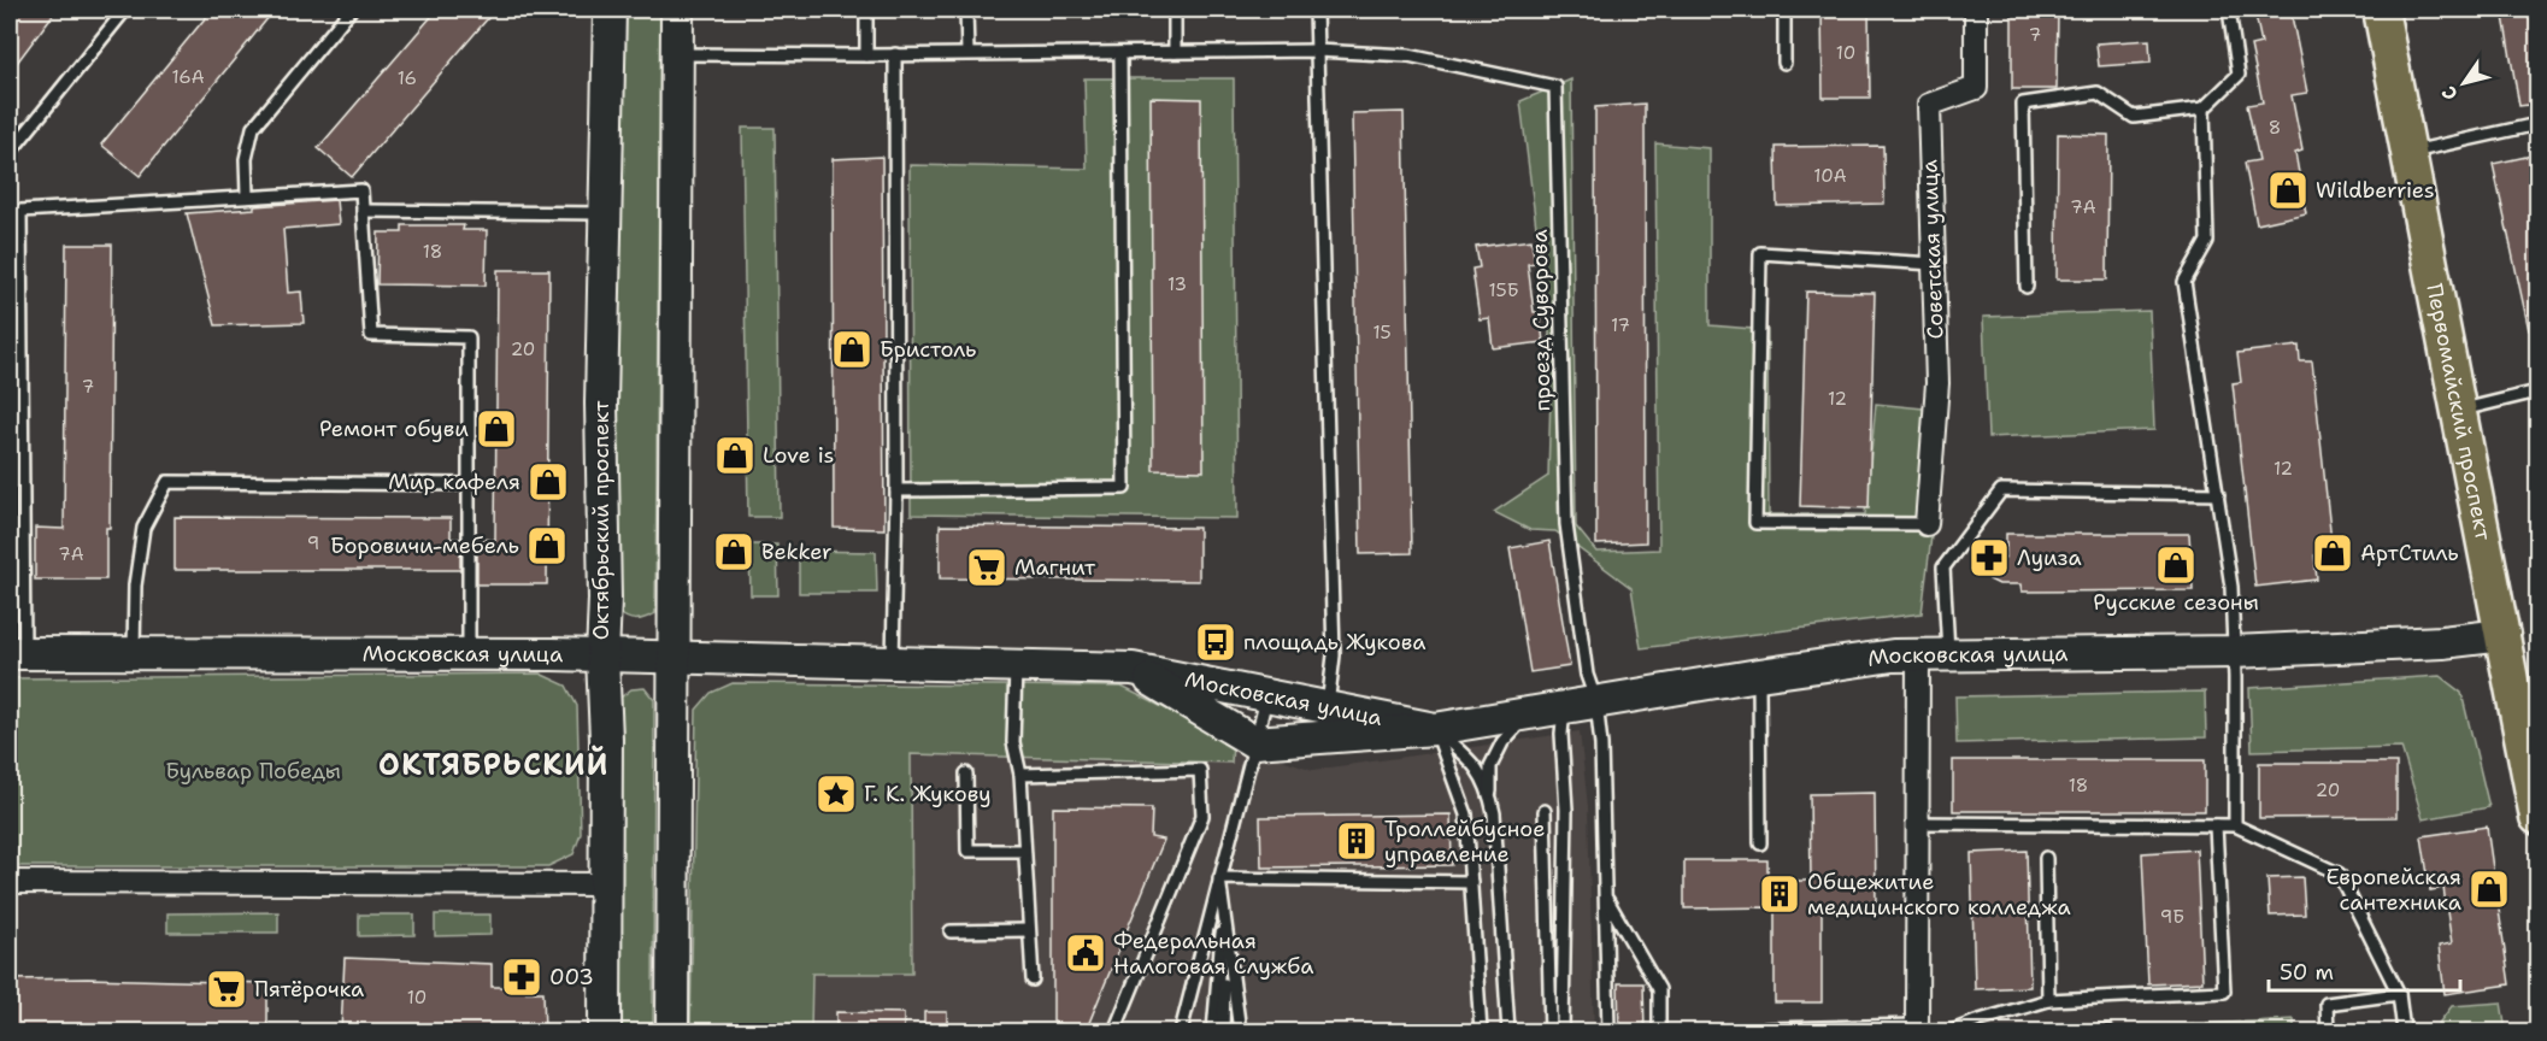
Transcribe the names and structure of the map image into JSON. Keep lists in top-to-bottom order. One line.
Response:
{"streets":{"main road":["Первомайский проспект"],"street":["Советская улица","Октябрьский проспект","Московская улица"],"lane":["проезд Суворова"]},"crossings":[["проезд Суворова","Московская улица"],["Первомайский проспект","Московская улица"],["Октябрьский проспект","Московская улица"]],"districts":["ОКТЯБРЬСКИЙ"],"parks":["Бульвар Победы"],"places":{"shop":["Wildberries","Бристоль","Ремонт обуви","Love is","Мир кафеля","Боровичи-мебель","Bekker","АртСтиль","Русские сезоны","Европейская сантехника"],"pharmacy":["Луиза","003"],"supermarket":["Магнит","Пятёрочка"],"bus stop":["площадь Жукова"],"place":["Г. К. Жукову"],"building":["Троллейбусное управление","Общежитие медицинского колледжа"],"public building":["Федеральная Налоговая Служба"]},"house_numbers":["7","10","16А","16","8","10А","7А","18","13","15Б","17","15","20","7","12","12","9","7А","18","20","9Б","10"],"scale_bar":"50 m","north":"bottom left"}
